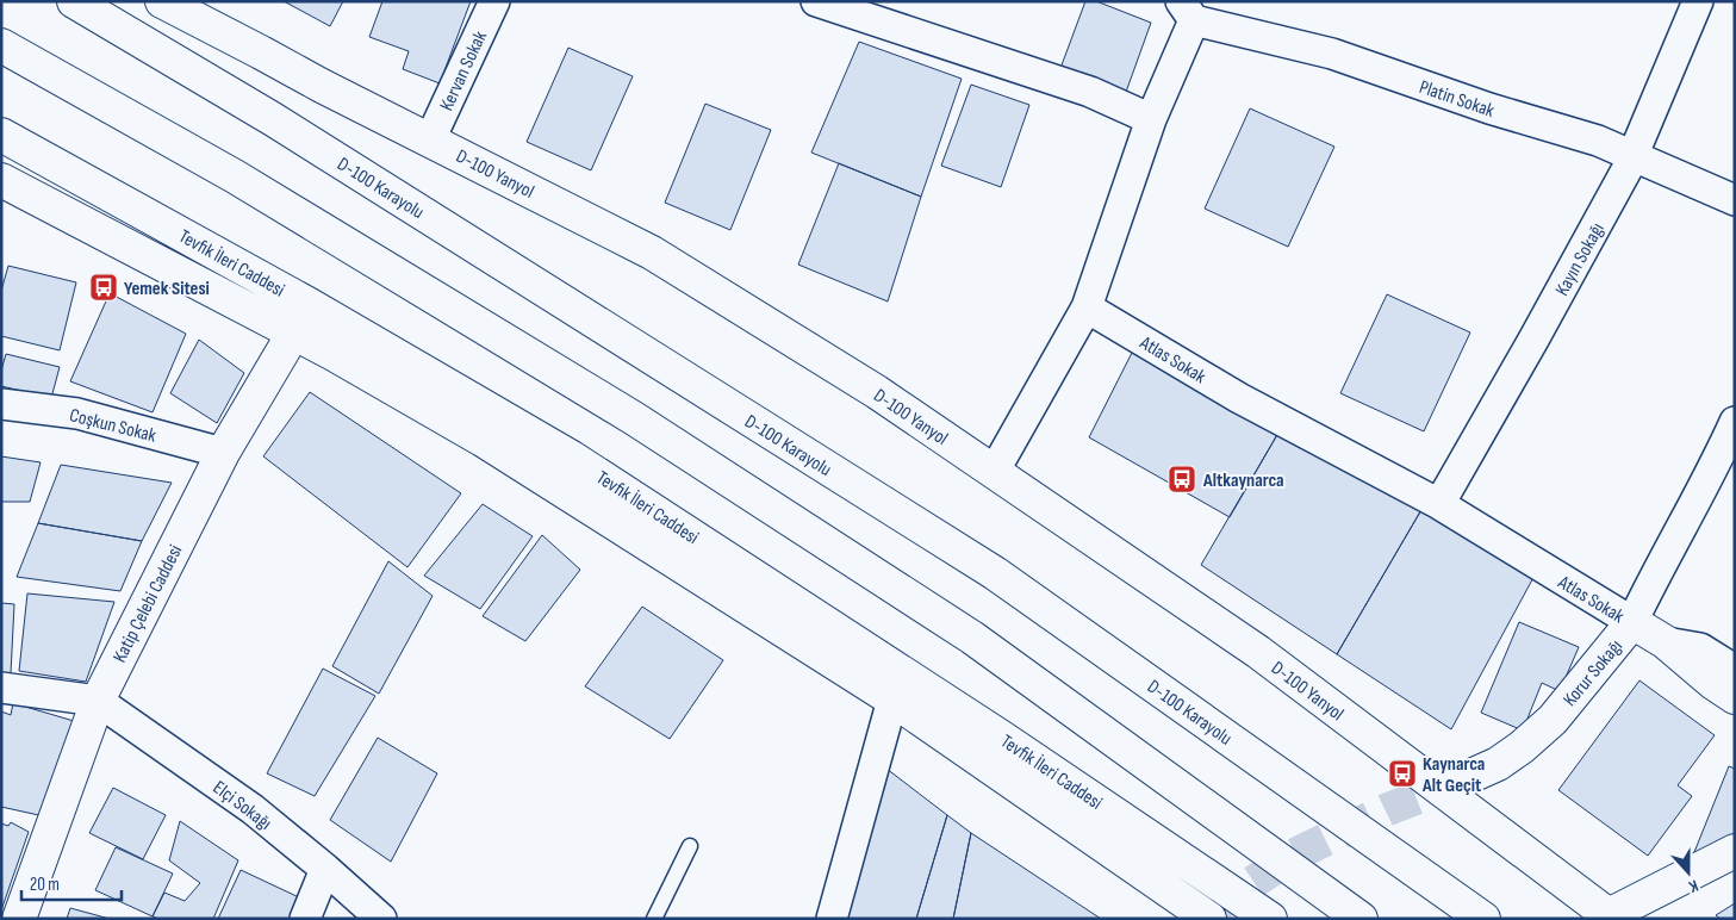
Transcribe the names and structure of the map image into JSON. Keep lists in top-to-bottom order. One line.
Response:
{"streets":{"main road":["D-100 Yanyol","D-100 Karayolu","Tevfik İleri Caddesi","Atlas Sokak","Katip Çelebi Caddesi","Korur Sokağı"],"street":["Kervan Sokak","Platin Sokak","Kayın Sokağı","Coşkun Sokak","Elçi Sokağı"]},"crossings":[["Kervan Sokak","D-100 Yanyol"],["Platin Sokak","Kayın Sokağı"],["Kayın Sokağı","Atlas Sokak"],["Tevfik İleri Caddesi","Katip Çelebi Caddesi"],["Atlas Sokak","Korur Sokağı"],["Coşkun Sokak","Katip Çelebi Caddesi"],["Katip Çelebi Caddesi","Elçi Sokağı"]],"places":{"bus stop":["Yemek Sitesi","Altkaynarca","Kaynarca Alt Geçit"]},"scale_bar":"20 m","north":"bottom"}
